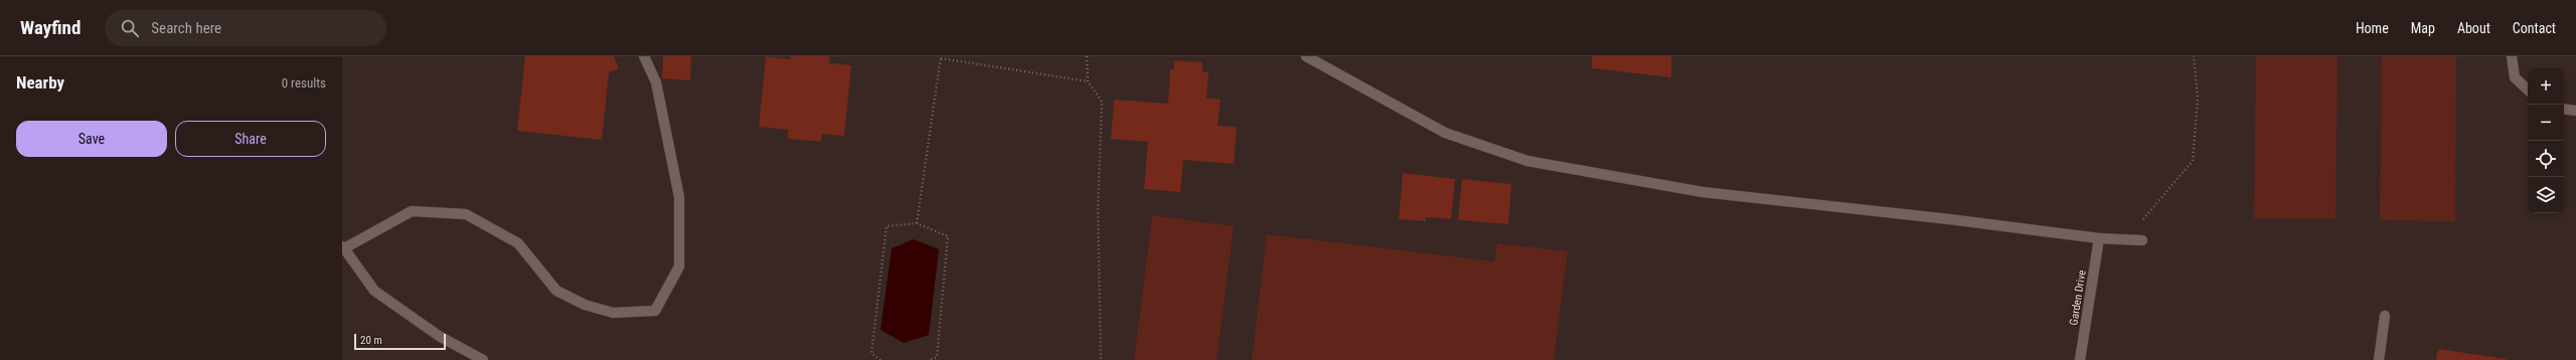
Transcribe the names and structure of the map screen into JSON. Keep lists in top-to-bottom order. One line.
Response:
{"streets":{"street":["Garden Drive"]},"scale_bar":"20 m","page":{"header":"Wayfind","search":"Search here","nav":["Home","Map","About","Contact"],"heading":["Nearby","0 results"],"map_buttons":["+","−"],"buttons":["Save","Share"],"scale":"20 m"}}
